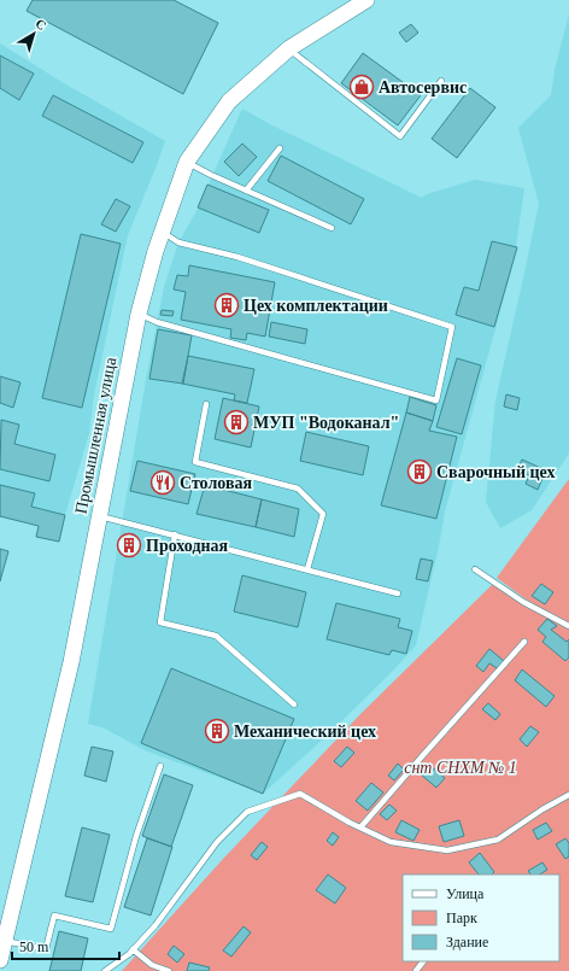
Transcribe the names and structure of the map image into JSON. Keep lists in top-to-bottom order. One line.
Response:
{"streets":{"main road":["Промышленная улица"]},"parks":["снт СНХМ № 1"],"places":{"shop":["Автосервис"],"building":["Цех комплектации","МУП \"Водоканал\"","Сварочный цех","Проходная","Механический цех"],"restaurant":["Столовая"]},"legend":["Улица","Парк","Здание"],"scale_bar":"50 m","north":"top right"}
